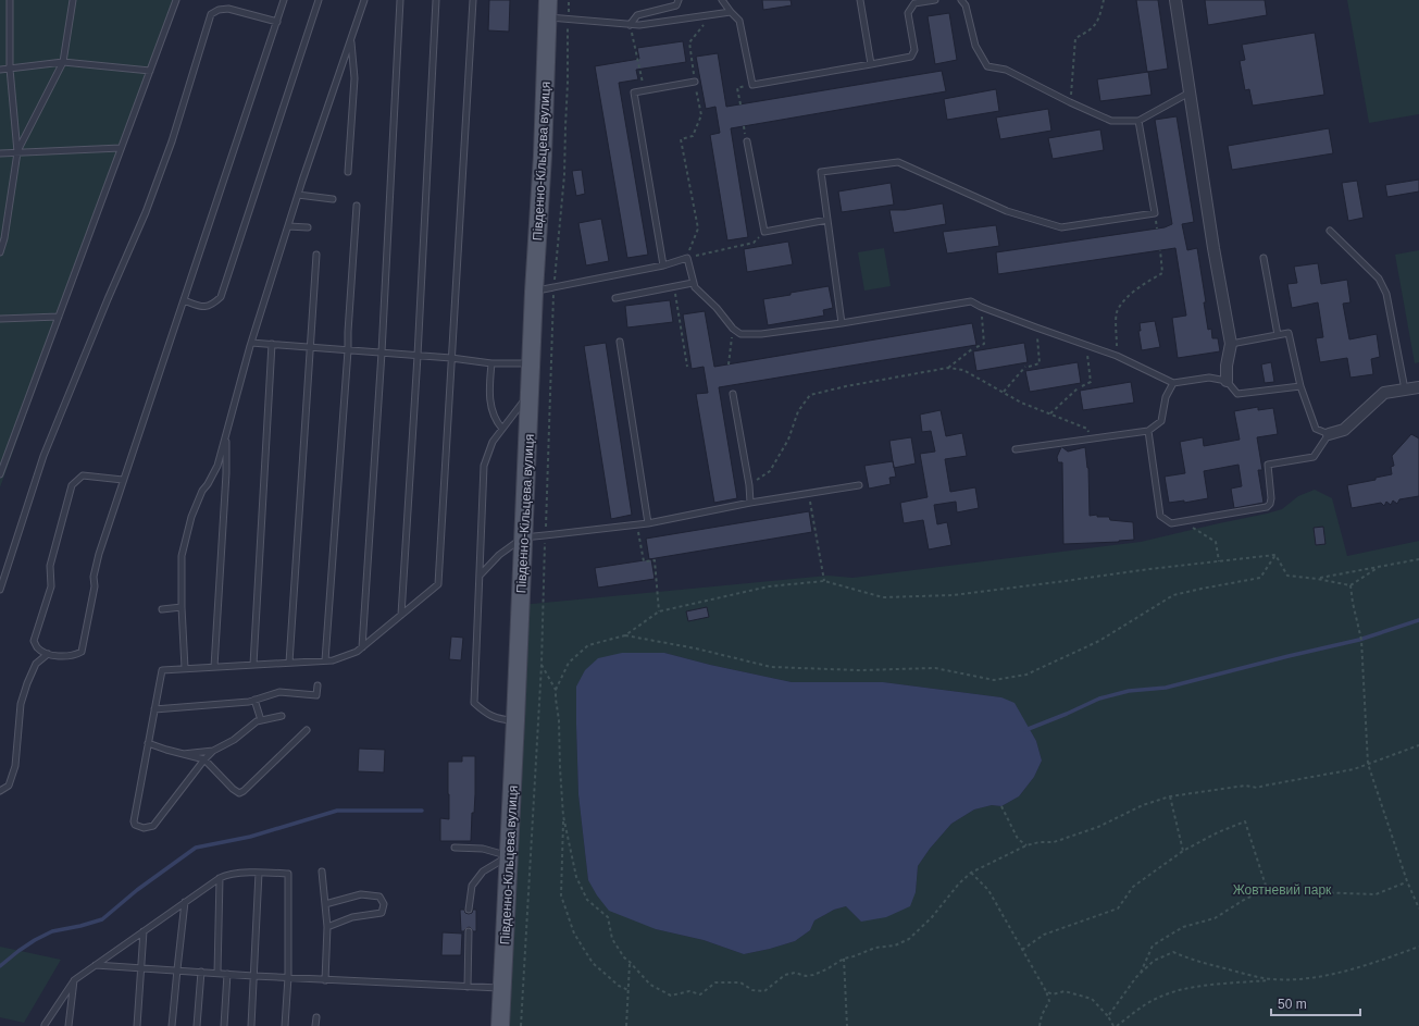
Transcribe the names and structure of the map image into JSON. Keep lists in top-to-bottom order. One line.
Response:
{"streets":{"main road":["Південно-Кільцева вулиця"]},"parks":["Жовтневий парк"],"scale_bar":"50 m"}
